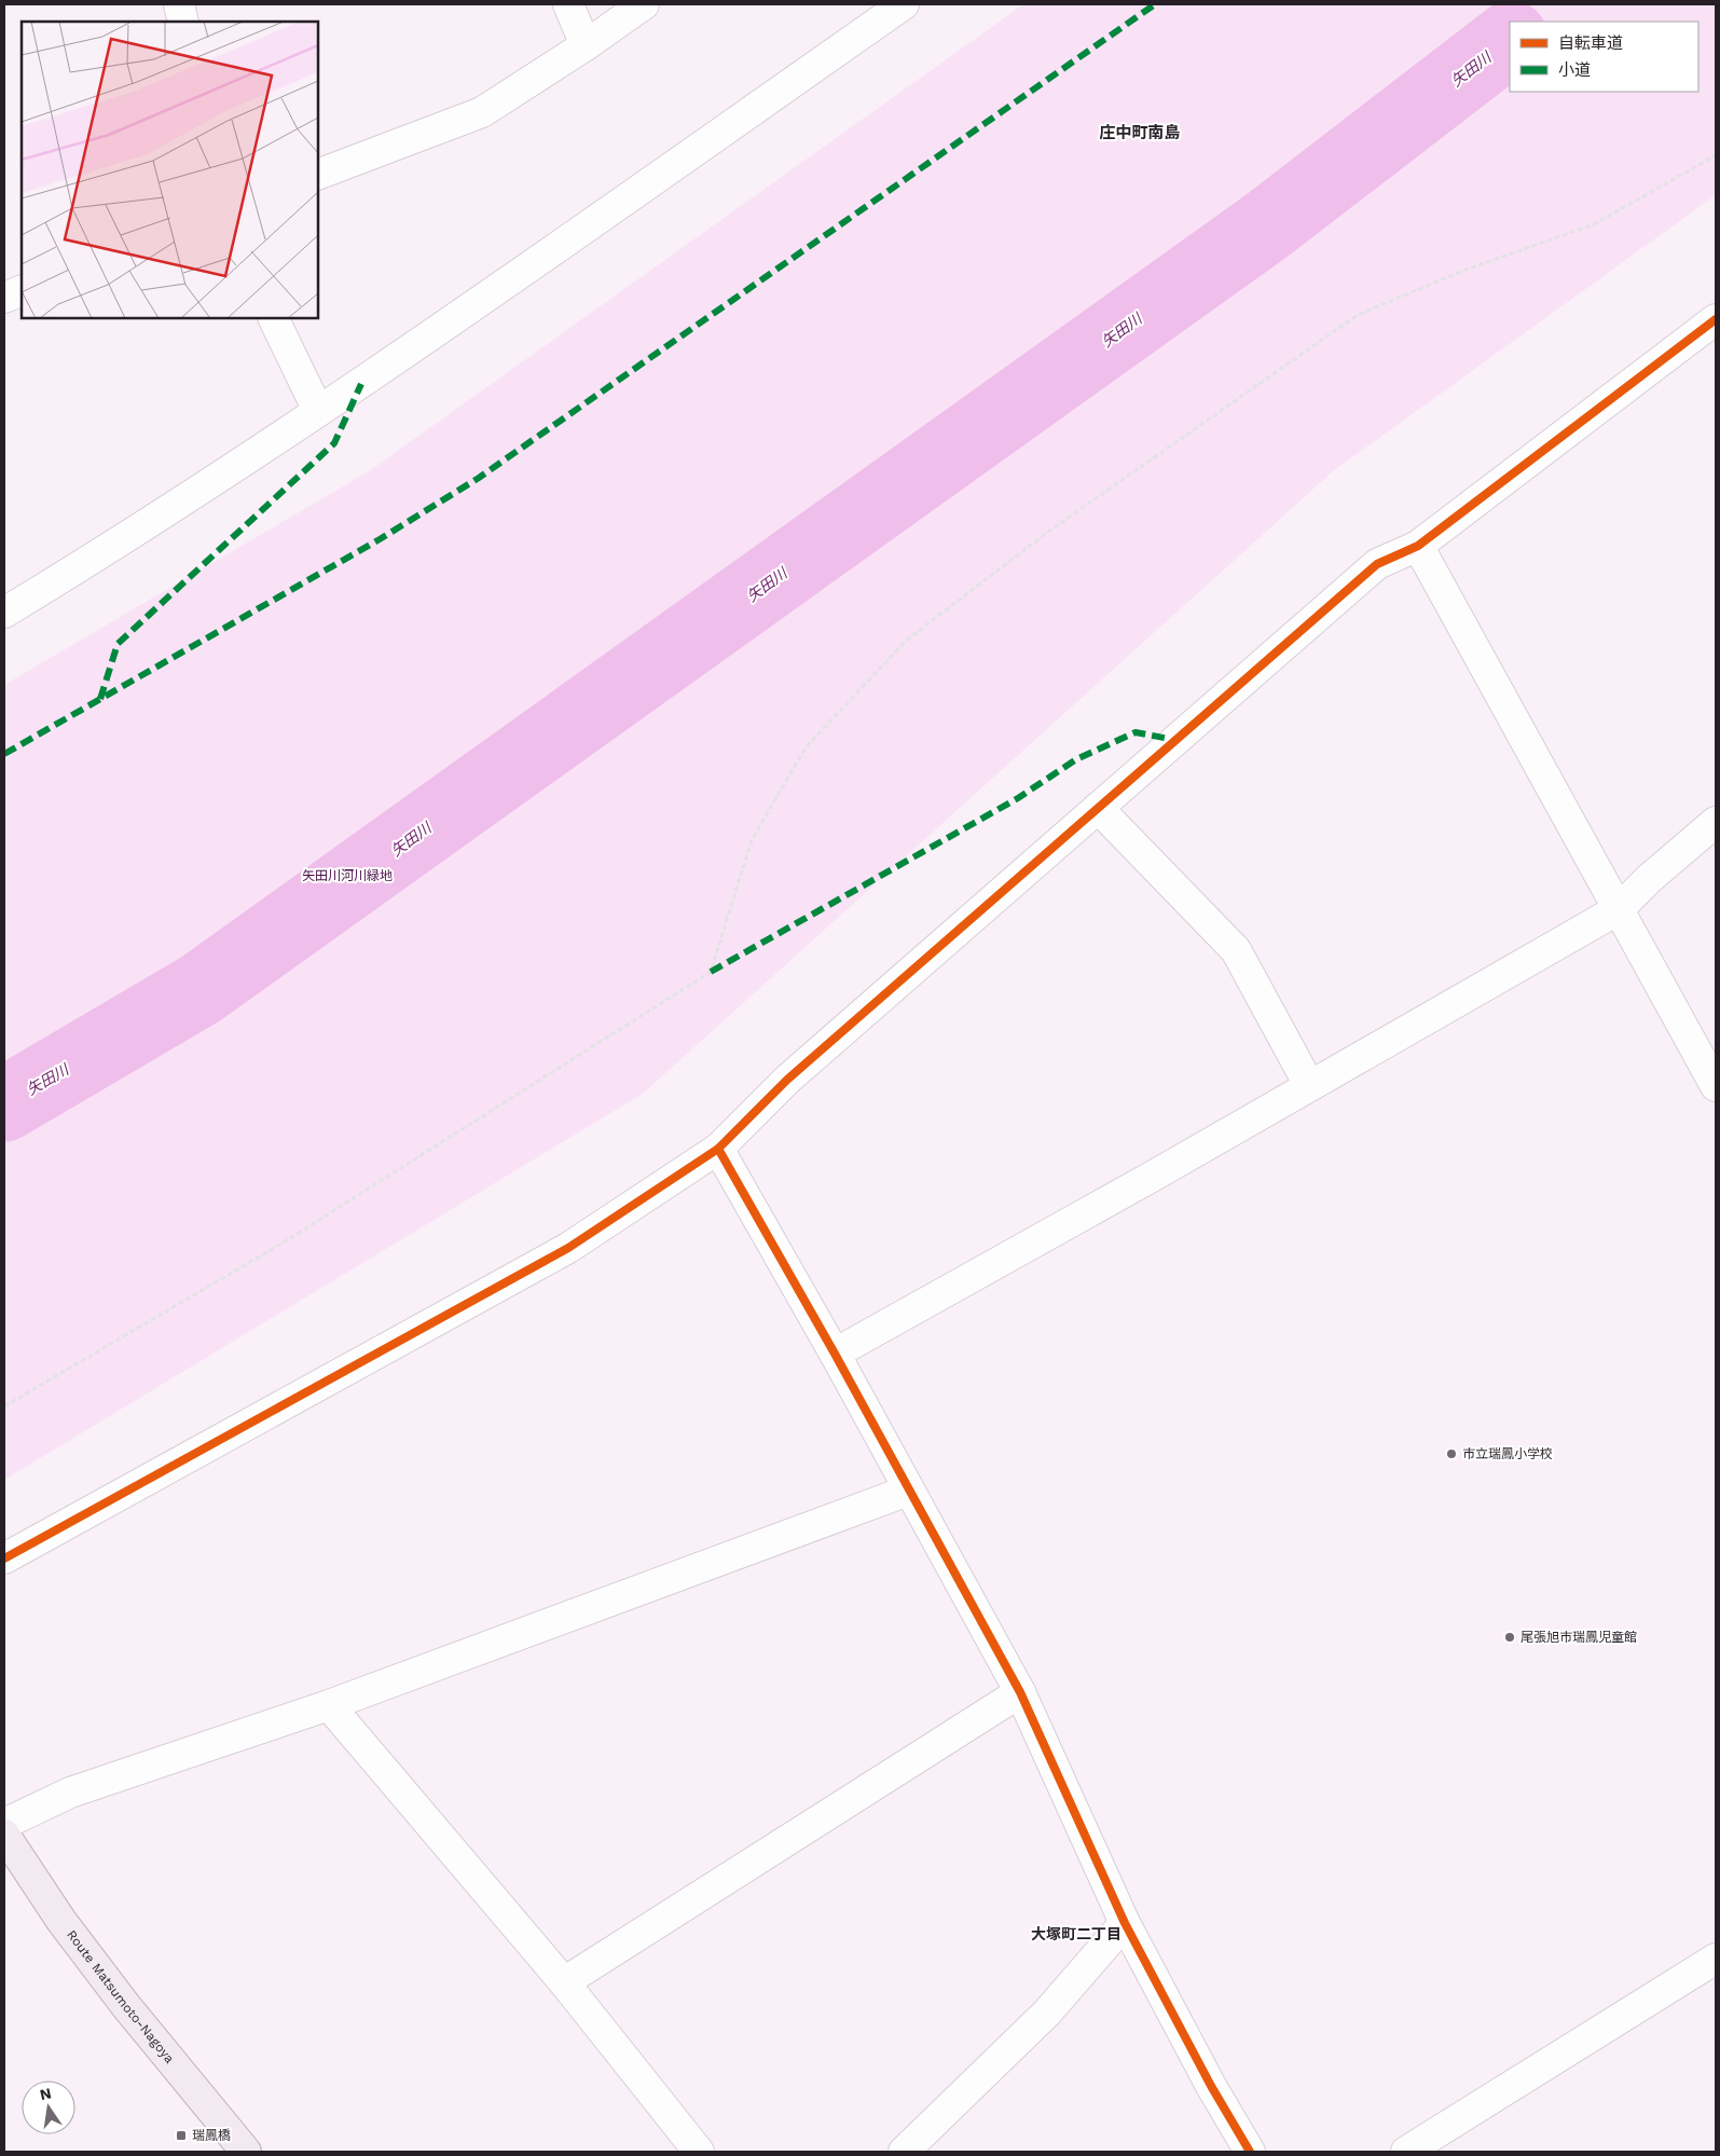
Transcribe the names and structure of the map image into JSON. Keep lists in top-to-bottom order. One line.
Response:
{"streets":{"main road":["Route Matsumoto-Nagoya"]},"districts":["庄中町南島","大塚町二丁目"],"water":["矢田川"],"parks":["矢田川河川緑地"],"places":{"other":["市立瑞鳳小学校","尾張旭市瑞鳳児童館"],"transit":["瑞鳳橋"]},"legend":["自転車道","小道"],"north":"top"}
